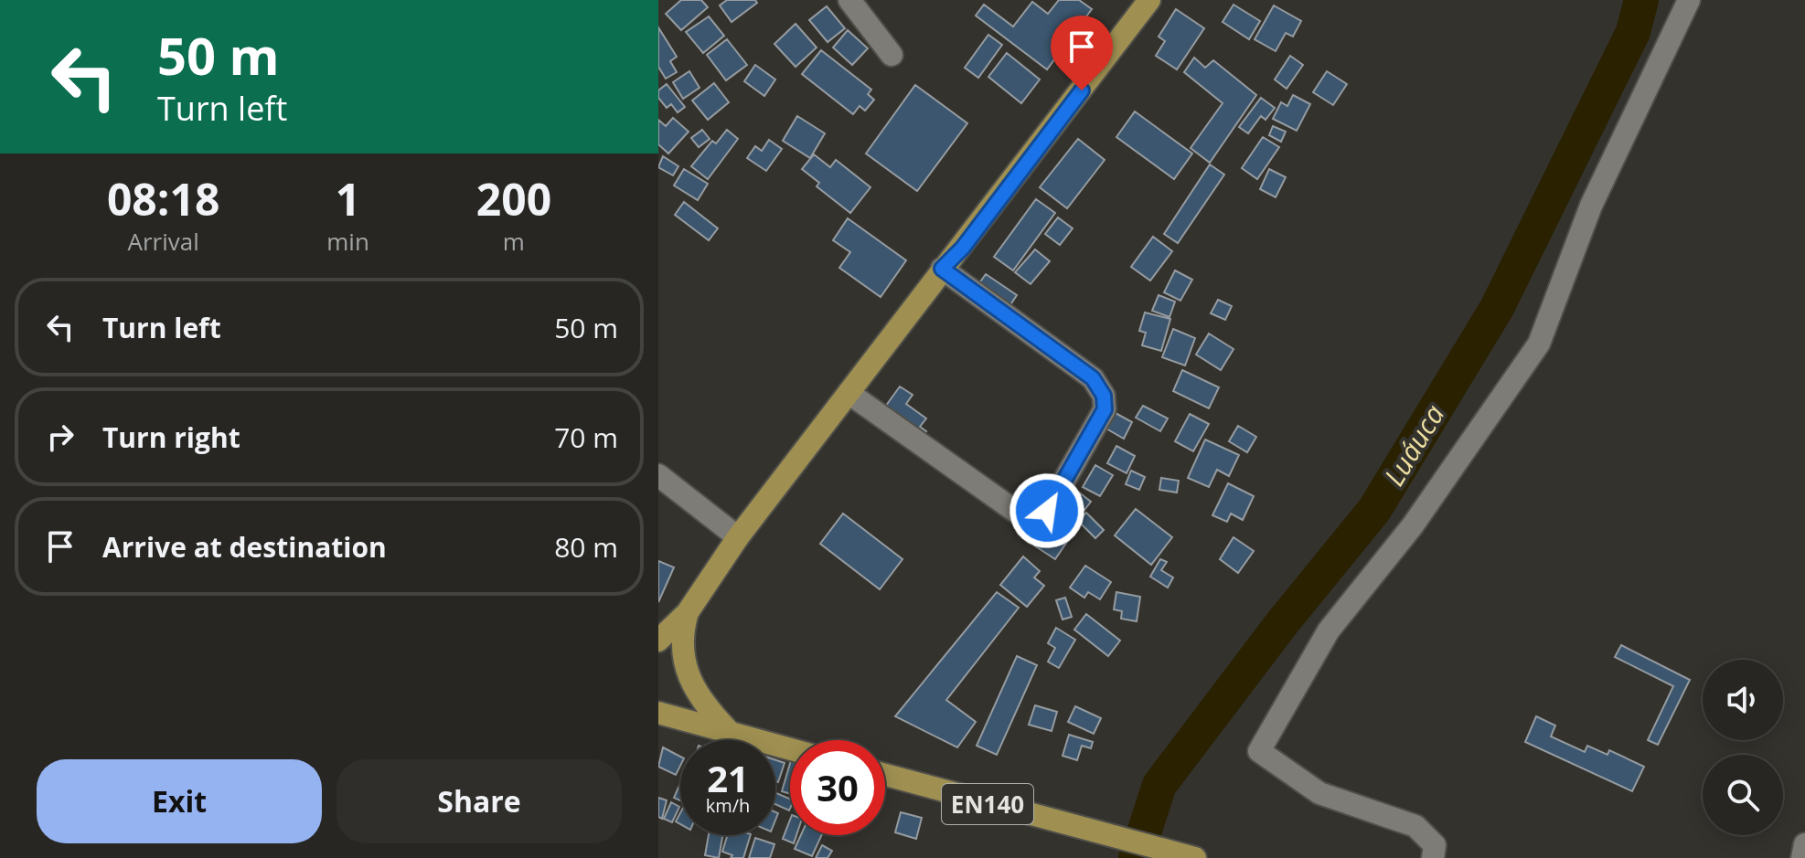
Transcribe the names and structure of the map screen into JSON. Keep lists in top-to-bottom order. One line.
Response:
{"streets":{"main road":["EN140"]},"water":["Luáuca"],"page":{"turn":["50 m","Turn left"],"eta":["08:18","Arrival","1","min","200","m"],"list":[{"name":"Turn left","value":"50 m"},{"name":"Turn right","value":"70 m"},{"name":"Arrive at destination","value":"80 m"}],"speed":"21 km/h","limit":"30","buttons":["Exit","Share"]}}
